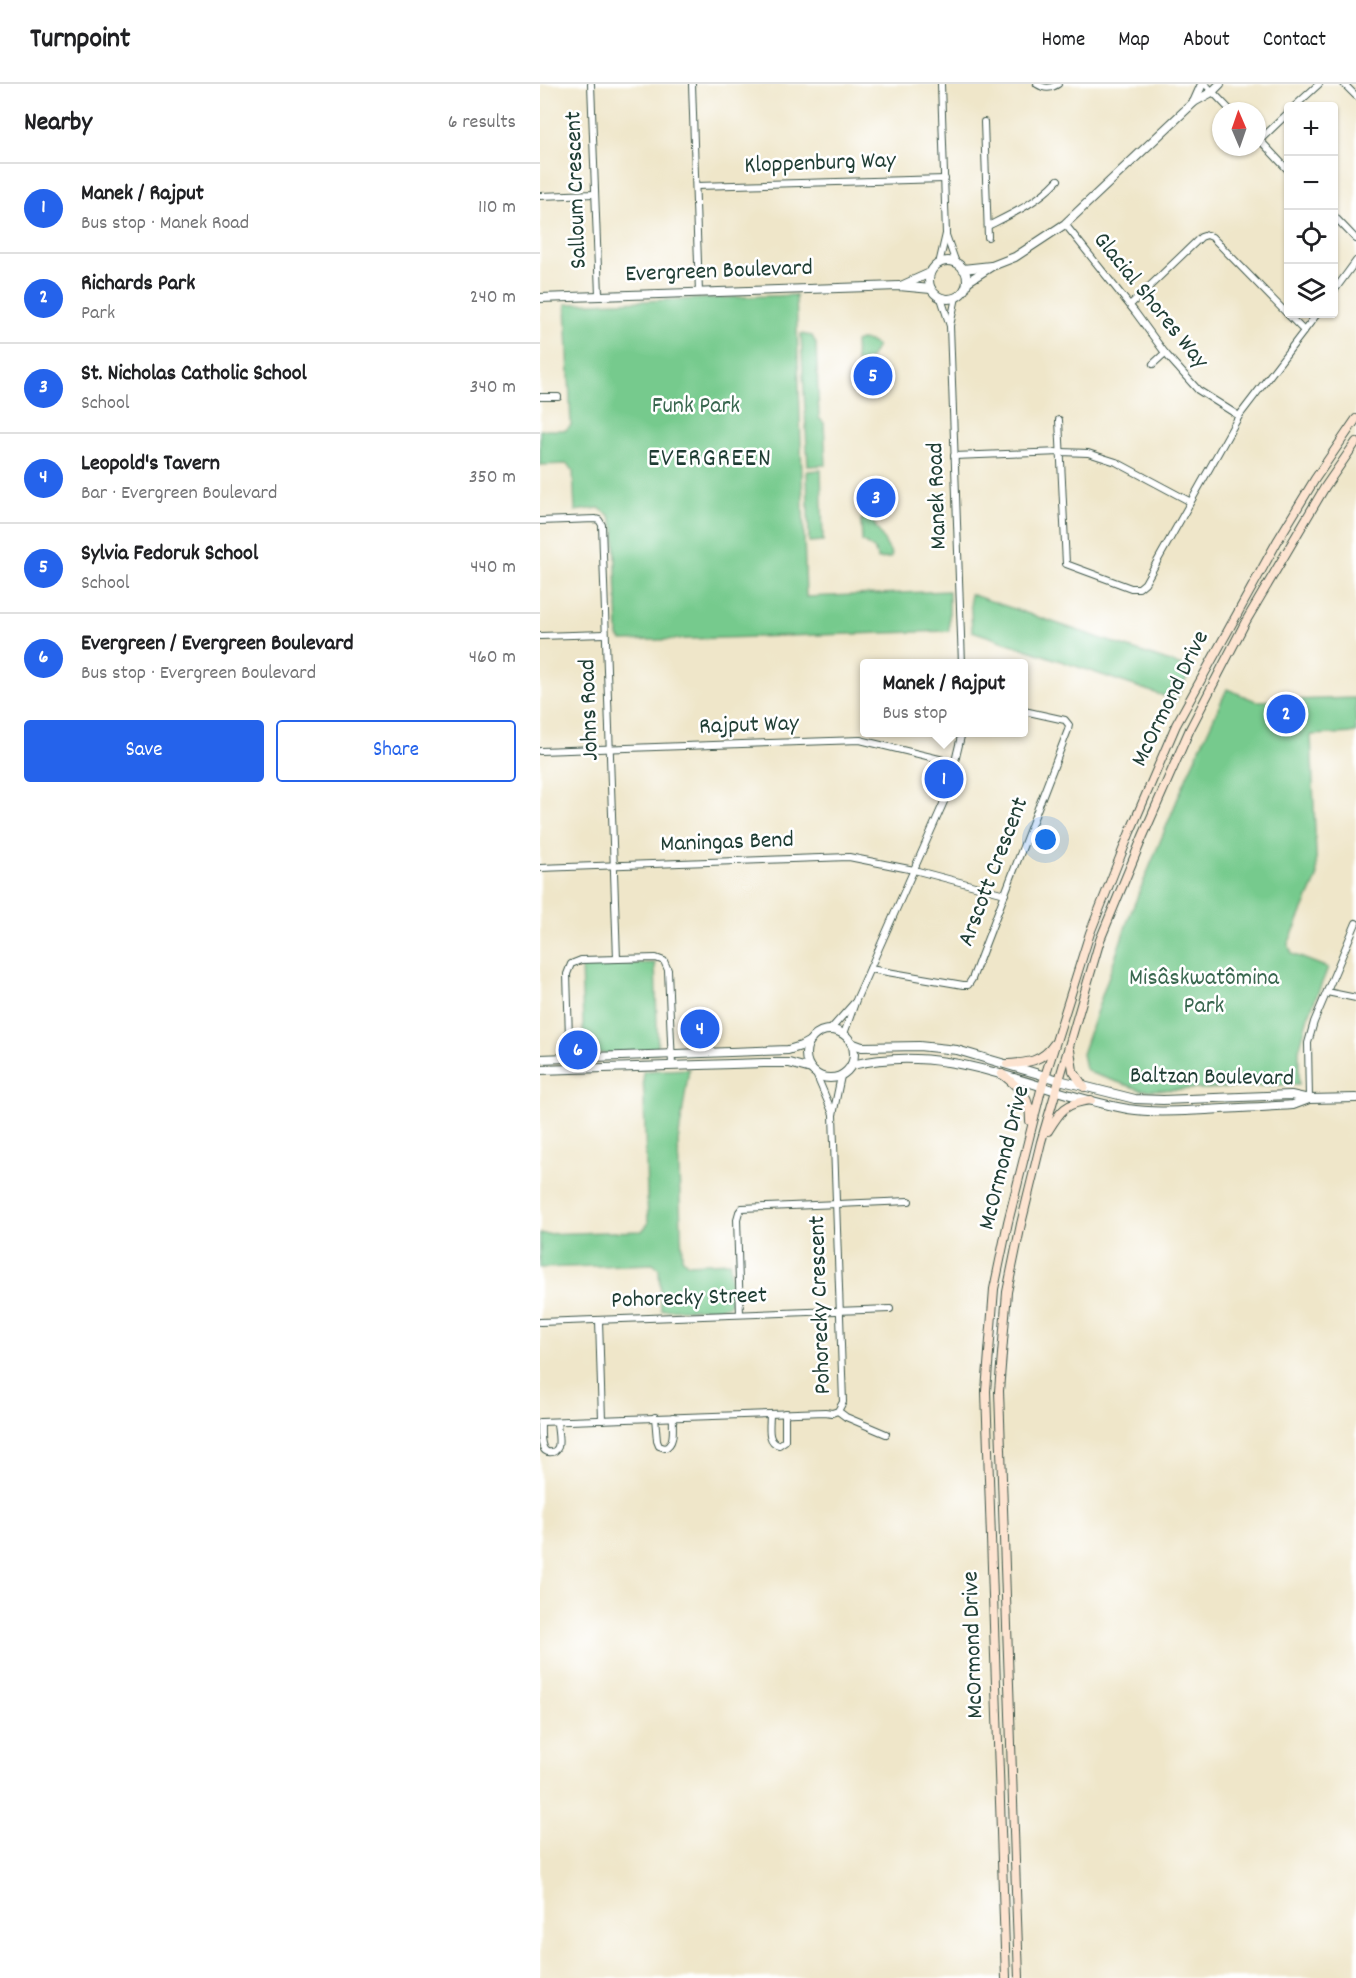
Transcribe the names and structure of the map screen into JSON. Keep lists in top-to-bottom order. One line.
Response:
{"streets":{"main road":["McOrmond Drive"],"street":["Kloppenburg Way","Salloum Crescent","Evergreen Boulevard","Glacial Shores Way","Manek Road","Johns Road","Rajput Way","Maningas Bend","Arscott Crescent","Baltzan Boulevard","Pohorecky Street","Pohorecky Crescent"]},"crossings":[["Salloum Crescent","Evergreen Boulevard"],["Evergreen Boulevard","Manek Road"],["McOrmond Drive","Baltzan Boulevard"],["Johns Road","Rajput Way"],["Johns Road","Maningas Bend"],["Maningas Bend","Arscott Crescent"],["Pohorecky Street","Pohorecky Crescent"]],"districts":["EVERGREEN"],"parks":["Funk Park","Misâskwatômina Park"],"north":"top","page":{"header":"Turnpoint","nav":["Home","Map","About","Contact"],"heading":["Nearby","6 results"],"map_buttons":["+","−"],"list":[{"mark":"1","name":"Manek / Rajput","note":"Bus stop · Manek Road","value":"110 m"},{"mark":"2","name":"Richards Park","note":"Park","value":"240 m"},{"mark":"3","name":"St. Nicholas Catholic School","note":"School","value":"340 m"},{"mark":"4","name":"Leopold's Tavern","note":"Bar · Evergreen Boulevard","value":"350 m"},{"mark":"5","name":"Sylvia Fedoruk School","note":"School","value":"440 m"},{"mark":"6","name":"Evergreen / Evergreen Boulevard","note":"Bus stop · Evergreen Boulevard","value":"460 m"}],"pins":["5","3","2","1","4","6"],"popup":["Manek / Rajput","Bus stop"],"buttons":["Save","Share"]}}
